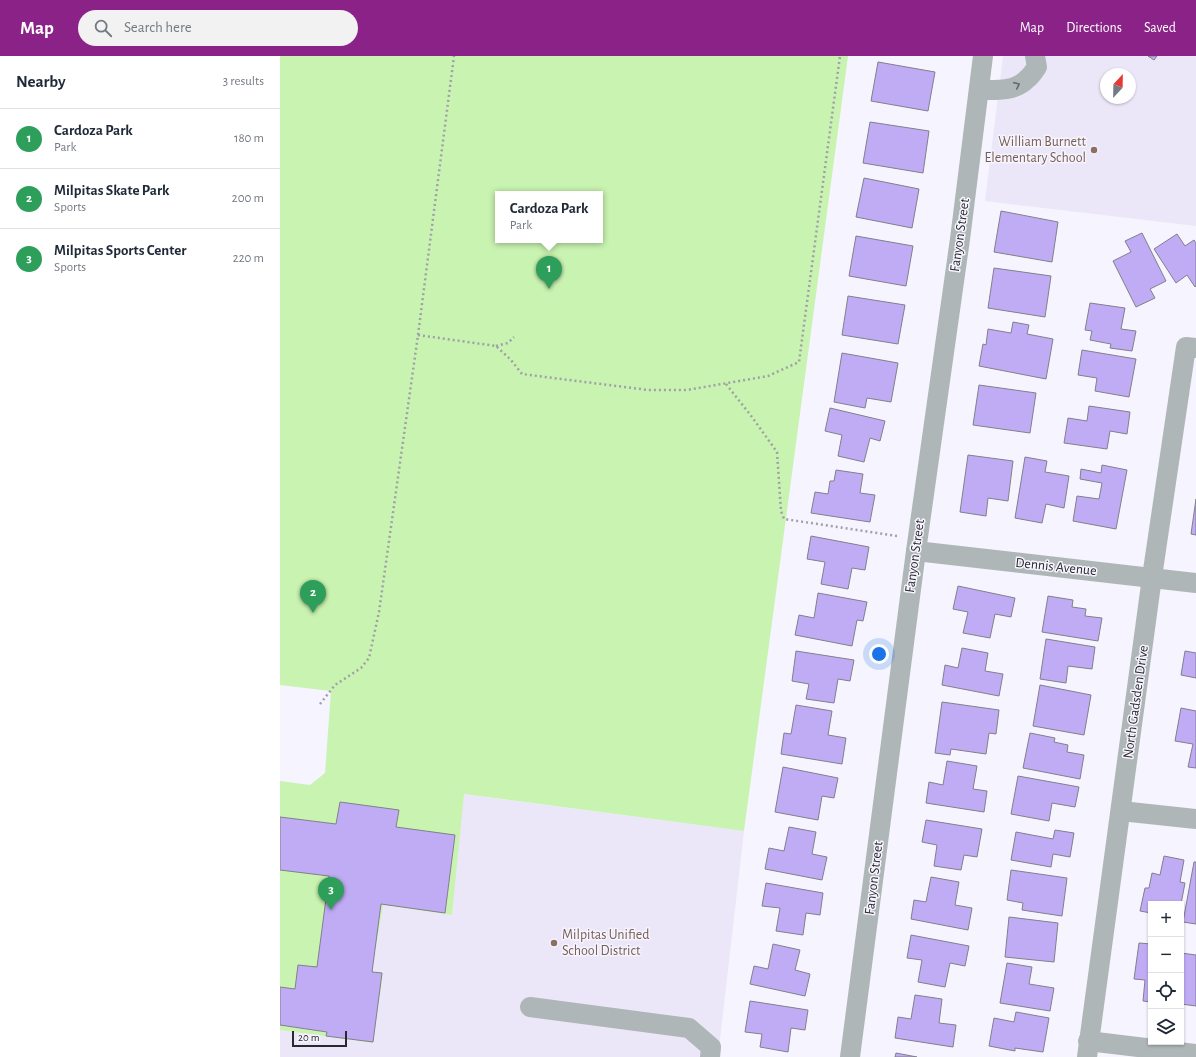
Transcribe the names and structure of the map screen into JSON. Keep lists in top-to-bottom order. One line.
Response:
{"streets":{"street":["Fanyon Street","Dennis Avenue","North Gadsden Drive"]},"crossings":[["Fanyon Street","Dennis Avenue"],["Dennis Avenue","North Gadsden Drive"]],"places":["William Burnett Elementary School","Milpitas Unified School District"],"scale_bar":"20 m","north":"top","page":{"header":"Map","search":"Search here","nav":["Map","Directions","Saved"],"heading":["Nearby","3 results"],"list":[{"mark":"1","name":"Cardoza Park","note":"Park","value":"180 m"},{"mark":"2","name":"Milpitas Skate Park","note":"Sports","value":"200 m"},{"mark":"3","name":"Milpitas Sports Center","note":"Sports","value":"220 m"}],"popup":["Cardoza Park","Park"],"pins":["1","2","3"],"map_buttons":["+","−"],"scale":"20 m"}}
